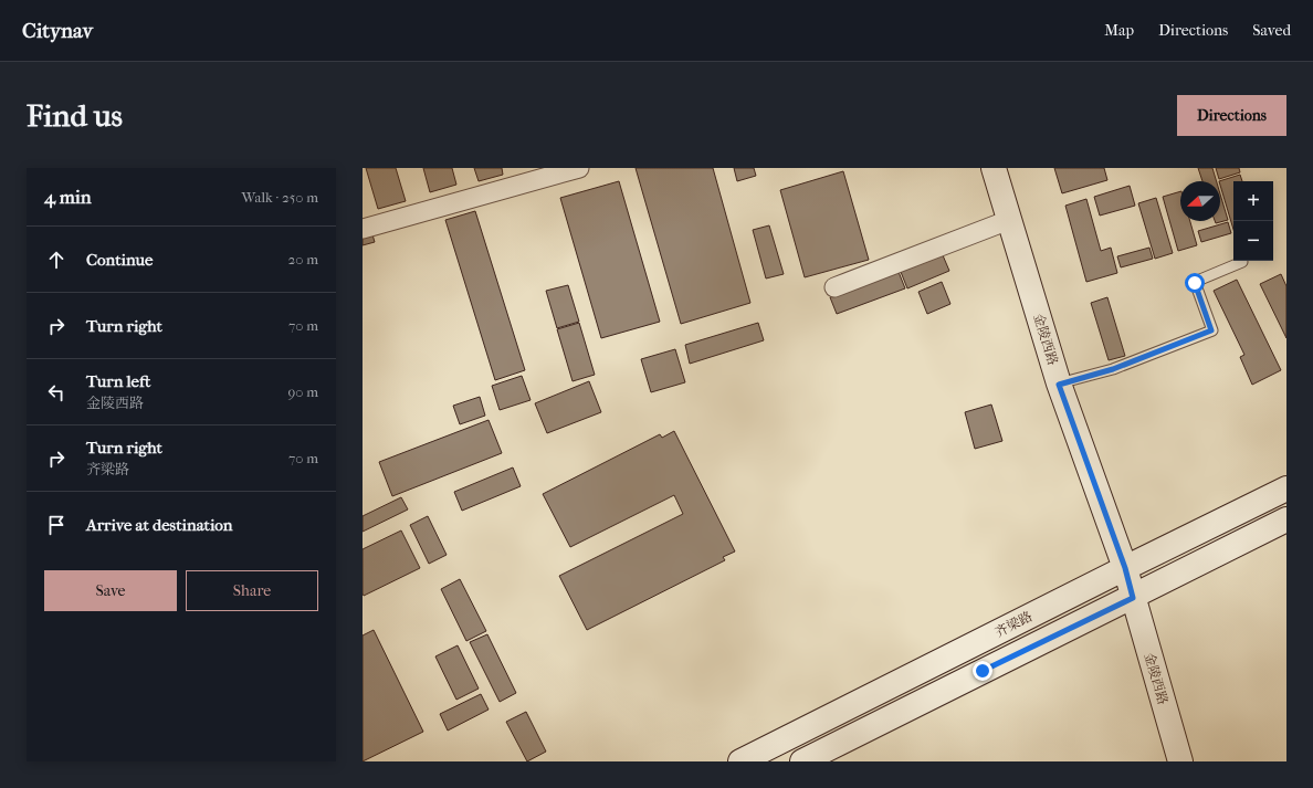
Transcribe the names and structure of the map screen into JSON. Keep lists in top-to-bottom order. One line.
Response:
{"streets":{"main road":["金陵西路","齐梁路"]},"crossings":[["金陵西路","齐梁路"]],"north":"left","page":{"header":"Citynav","nav":["Map","Directions","Saved"],"buttons":["Directions",["Save","Share"]],"title":"Find us","heading":["4 min","Walk · 250 m"],"map_buttons":["+","−"],"list":[["Continue","20 m"],["Turn right","70 m"],["Turn left","金陵西路","90 m"],["Turn right","齐梁路","70 m"],"Arrive at destination"]}}
